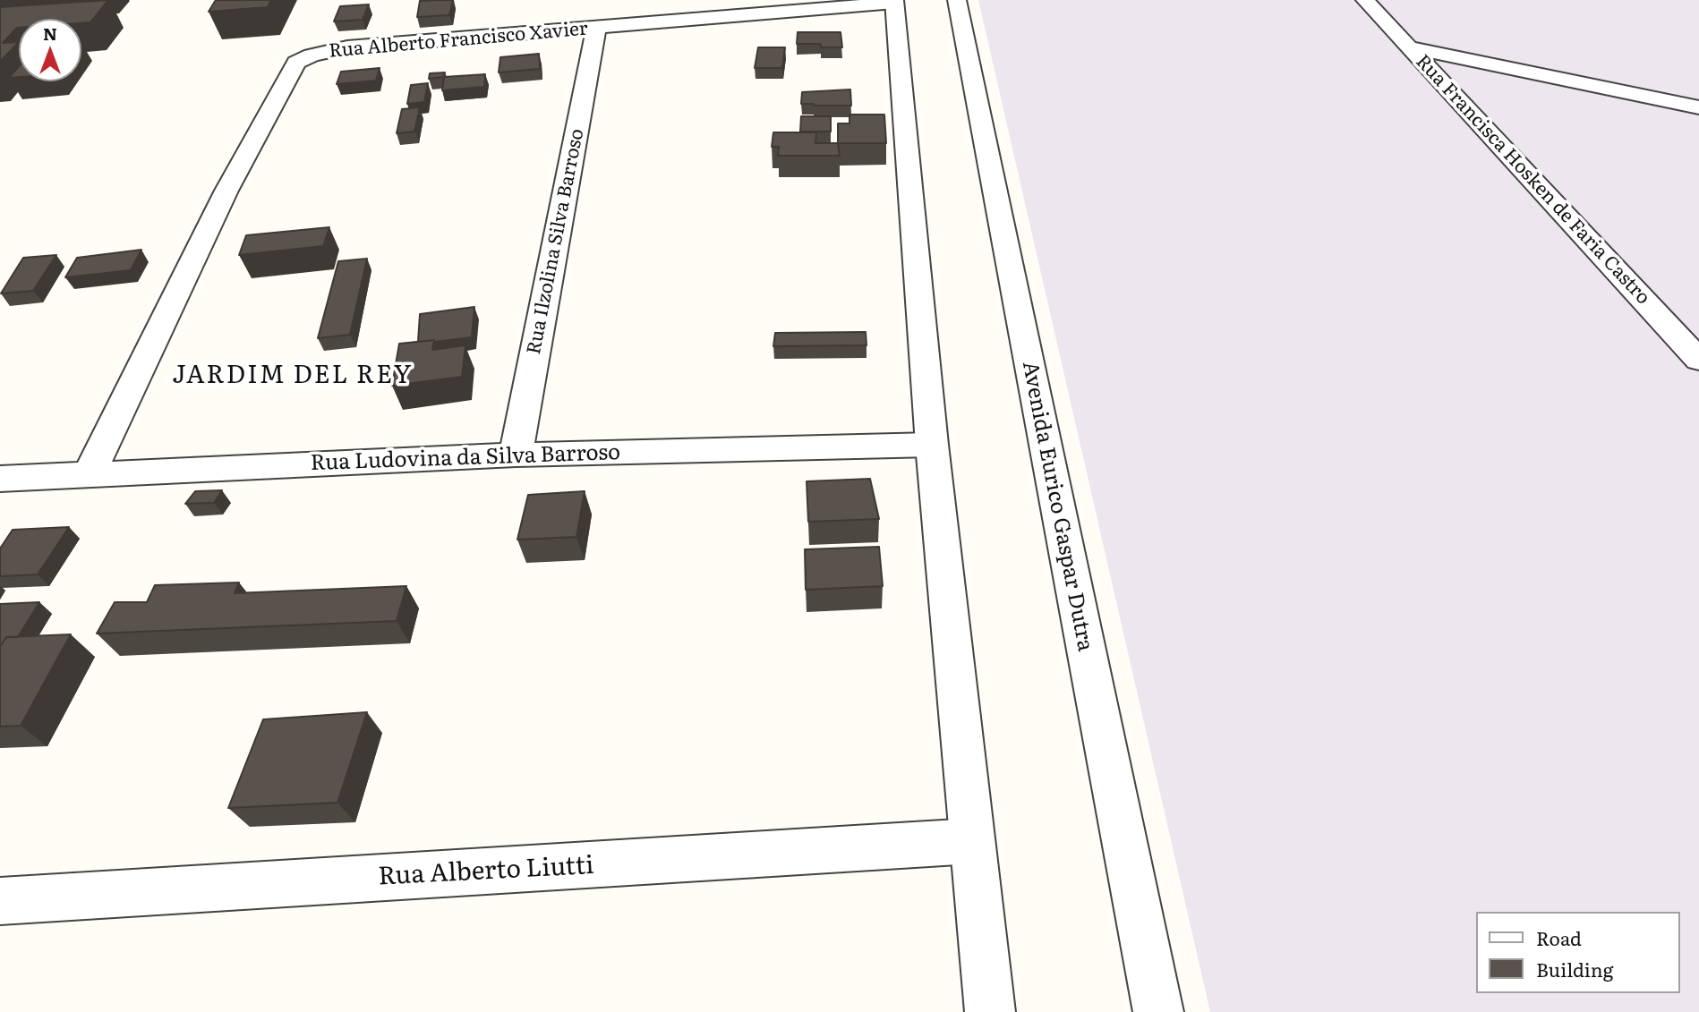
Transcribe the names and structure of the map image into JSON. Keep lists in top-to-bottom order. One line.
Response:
{"streets":{"street":["Rua Alberto Francisco Xavier","Rua Francisca Hosken de Faria Castro","Rua Ilzolina Silva Barroso","Rua Ludovina da Silva Barroso","Avenida Eurico Gaspar Dutra","Rua Alberto Liutti"]},"crossings":[["Rua Alberto Francisco Xavier","Rua Ilzolina Silva Barroso"],["Rua Alberto Francisco Xavier","Rua Ludovina da Silva Barroso"],["Rua Ilzolina Silva Barroso","Rua Ludovina da Silva Barroso"]],"districts":["JARDIM DEL REY"],"legend":["Road","Building"],"north":"top"}
